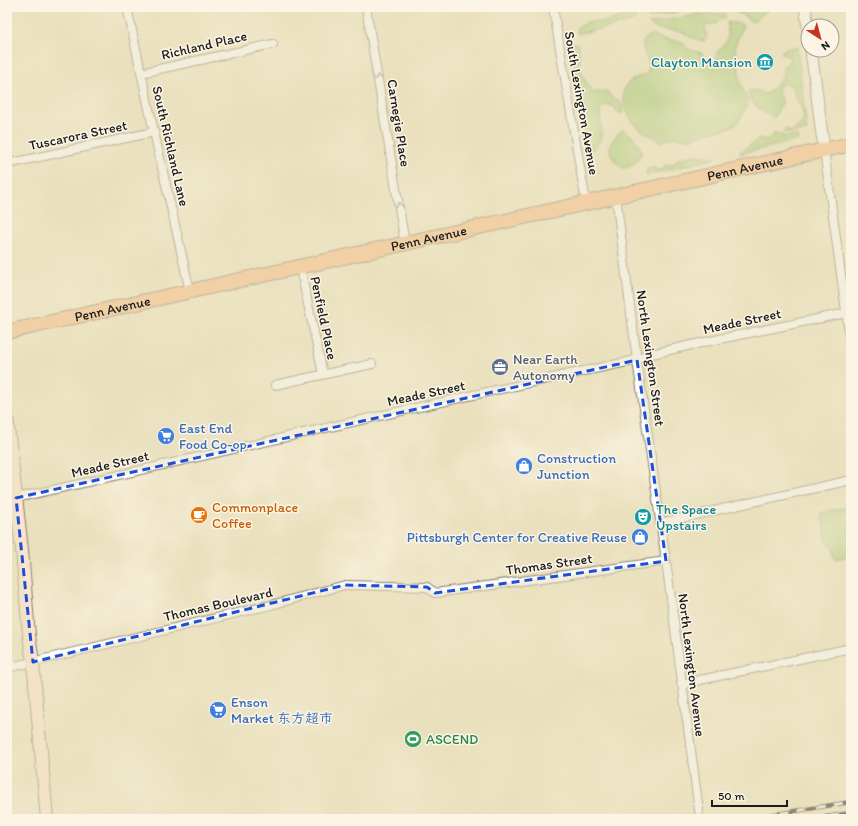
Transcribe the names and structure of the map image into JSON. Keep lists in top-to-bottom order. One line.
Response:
{"streets":{"highway":["Penn Avenue"],"street":["Richland Place","South Lexington Avenue","Carnegie Place","Tuscarora Street","South Richland Lane","Penfield Place","Meade Street","North Lexington Street","Thomas Street","Thomas Boulevard","North Lexington Avenue"]},"crossings":[["Richland Place","South Richland Lane"],["South Lexington Avenue","Penn Avenue"],["Carnegie Place","Penn Avenue"],["Tuscarora Street","South Richland Lane"],["South Richland Lane","Penn Avenue"],["Penn Avenue","Penfield Place"],["Penn Avenue","North Lexington Street"],["Meade Street","North Lexington Street"],["North Lexington Street","North Lexington Avenue"],["Thomas Street","Thomas Boulevard"],["Thomas Street","North Lexington Avenue"]],"one_way":["Carnegie Place"],"places":{"museum":["Clayton Mansion"],"office":["Near Earth Autonomy"],"supermarket":["East End Food Co-op","Enson Market 东方超市"],"shop":["Construction Junction","Pittsburgh Center for Creative Reuse"],"cafe":["Commonplace Coffee"],"theatre":["The Space Upstairs"],"sports":["ASCEND"]},"scale_bar":"50 m","north":"bottom right"}
